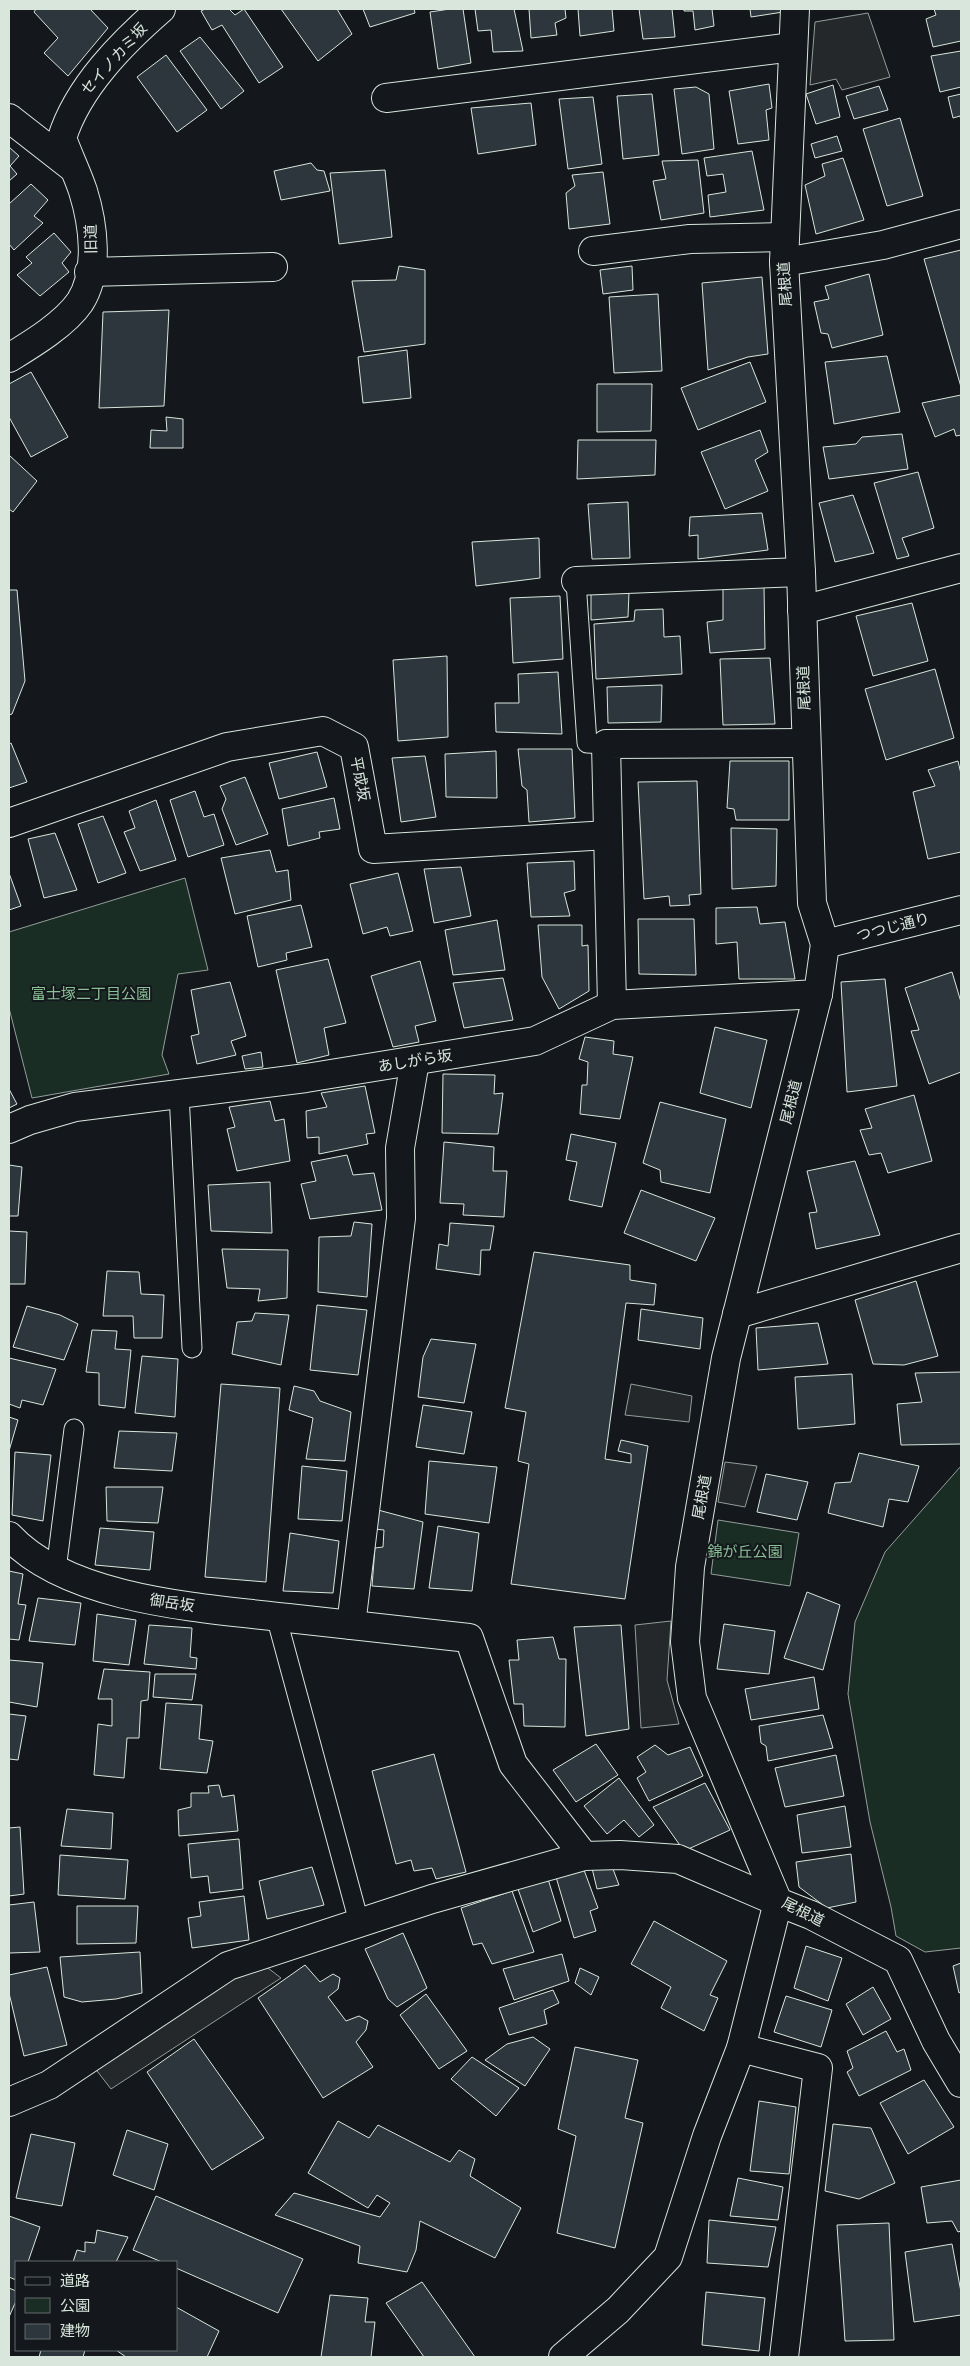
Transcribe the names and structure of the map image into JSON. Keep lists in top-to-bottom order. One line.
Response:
{"streets":{"street":["セイノカミ坂","旧道","尾根道","平成坂","つつじ通り","あしがら坂","御岳坂"]},"crossings":[["セイノカミ坂","旧道"],["尾根道","つつじ通り"],["尾根道","あしがら坂"]],"parks":["富士塚二丁目公園","錦が丘公園"],"legend":["道路","公園","建物"]}
